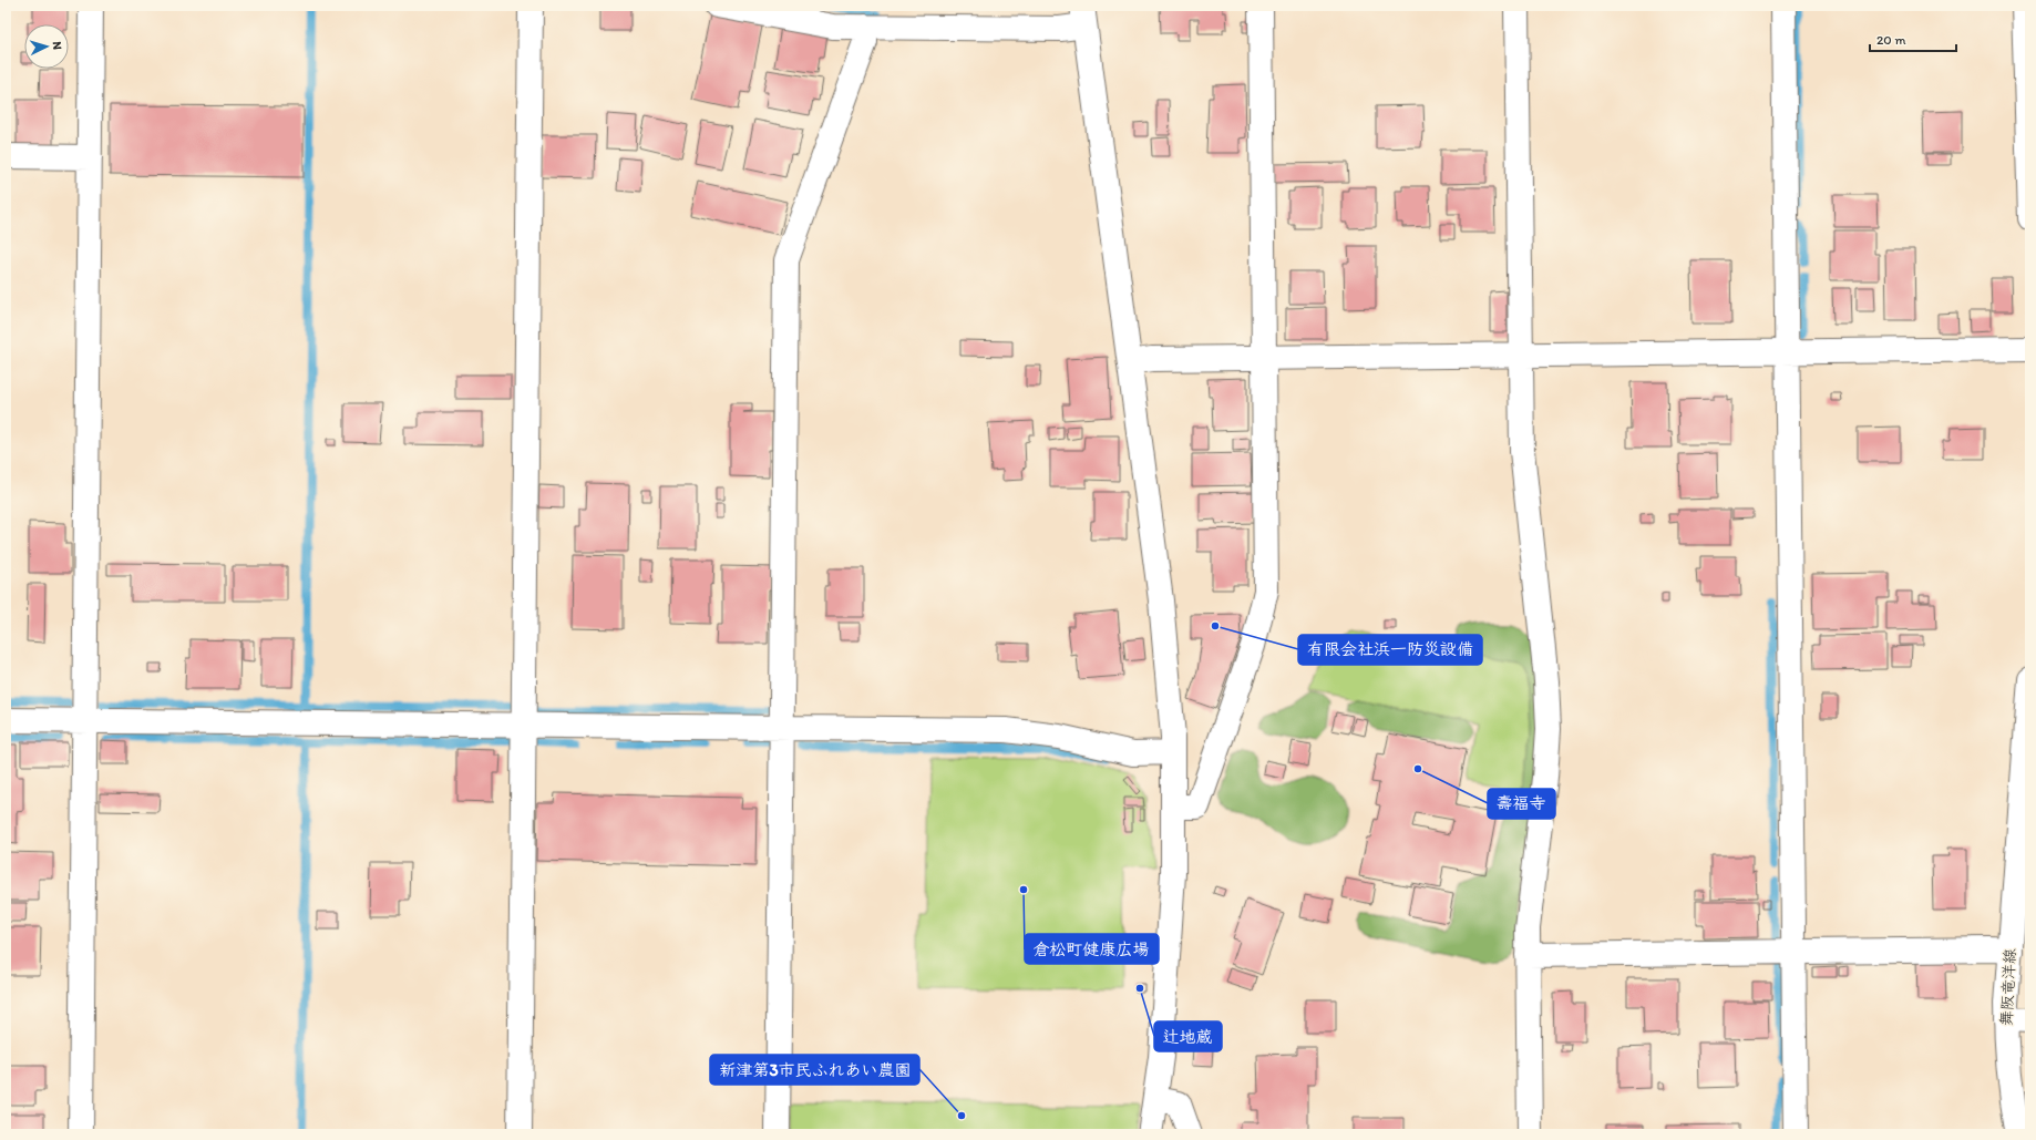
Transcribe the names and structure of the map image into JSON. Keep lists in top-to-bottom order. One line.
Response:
{"streets":{"street":["舞阪竜洋線"]},"places":["有限会社浜一防災設備","壽福寺","倉松町健康広場","辻地蔵","新津第3市民ふれあい農園"],"scale_bar":"20 m","north":"right"}
